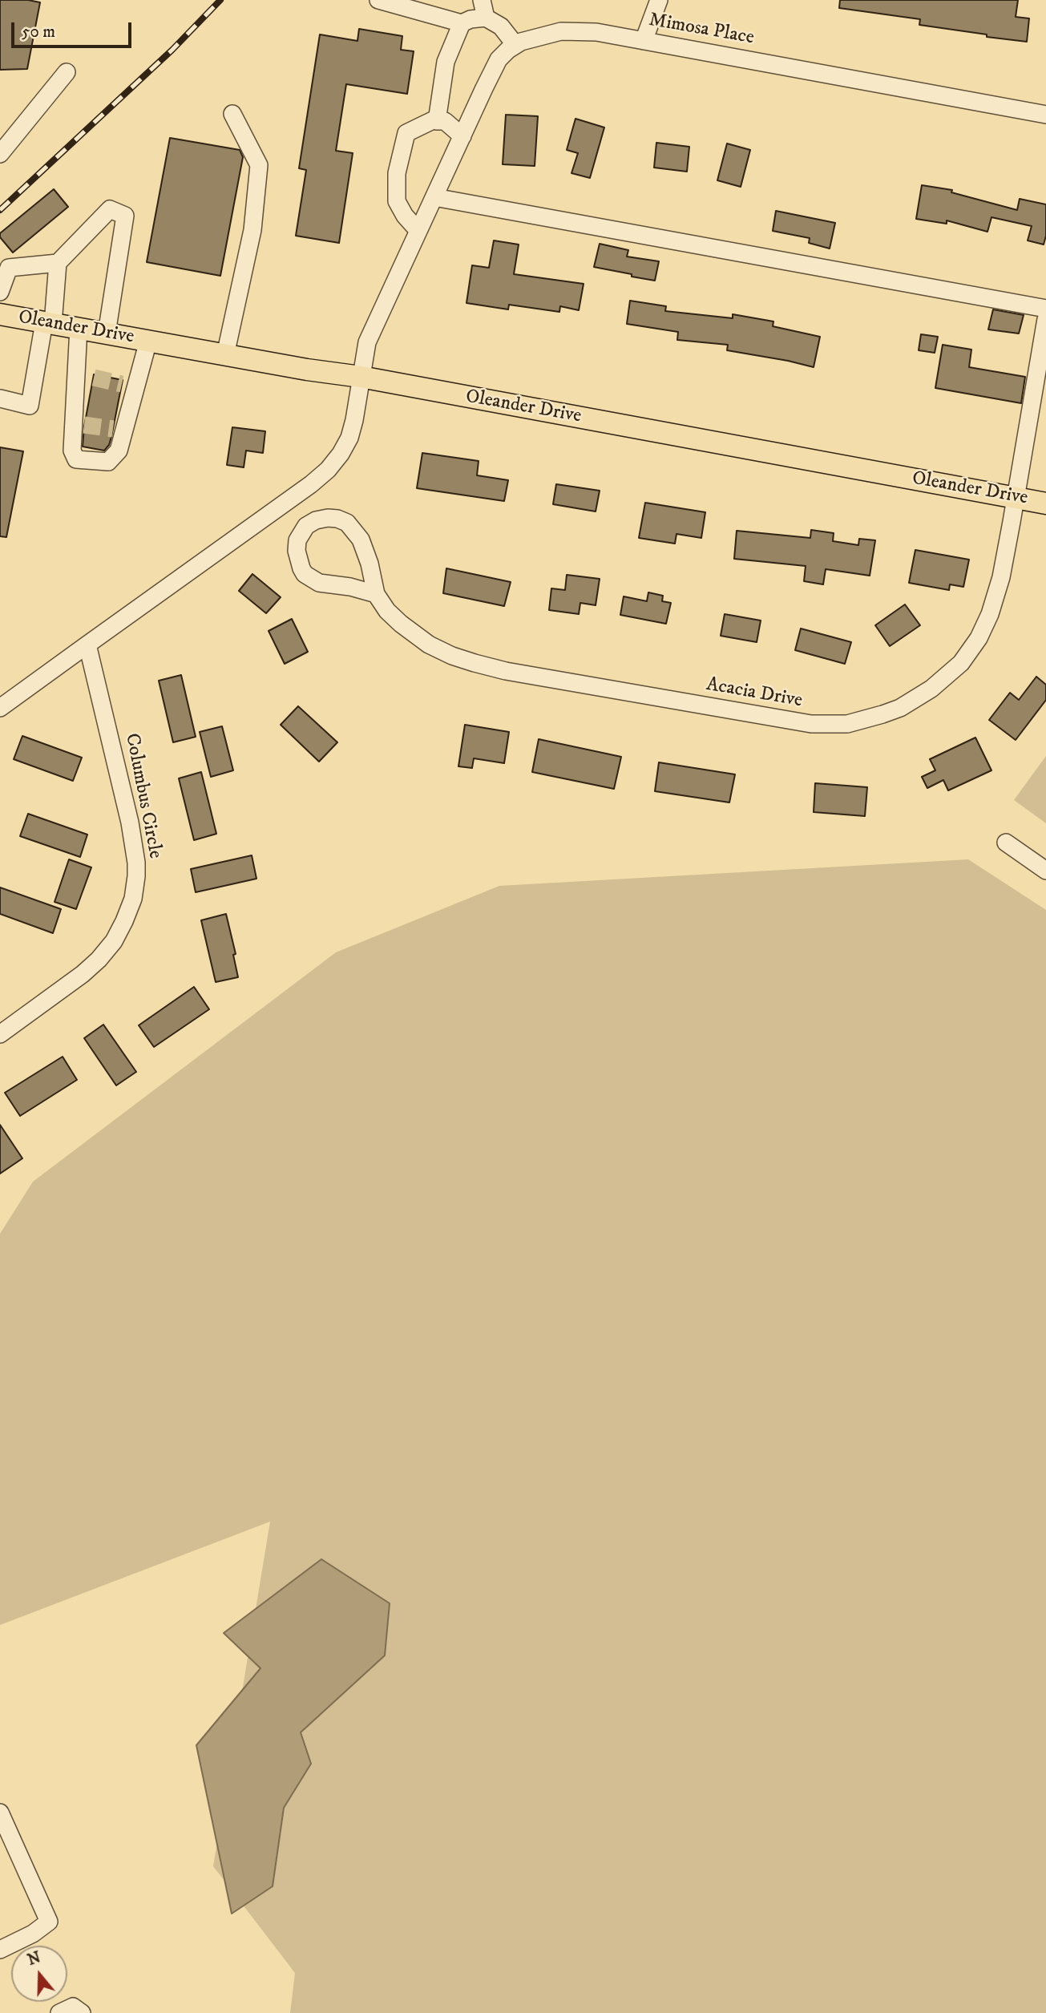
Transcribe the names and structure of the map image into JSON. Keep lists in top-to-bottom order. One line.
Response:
{"streets":{"main road":["Oleander Drive"],"street":["Mimosa Place","Acacia Drive","Columbus Circle"]},"crossings":[["Mimosa Place","Oleander Drive"],["Oleander Drive","Acacia Drive"]],"scale_bar":"50 m","north":"top"}
